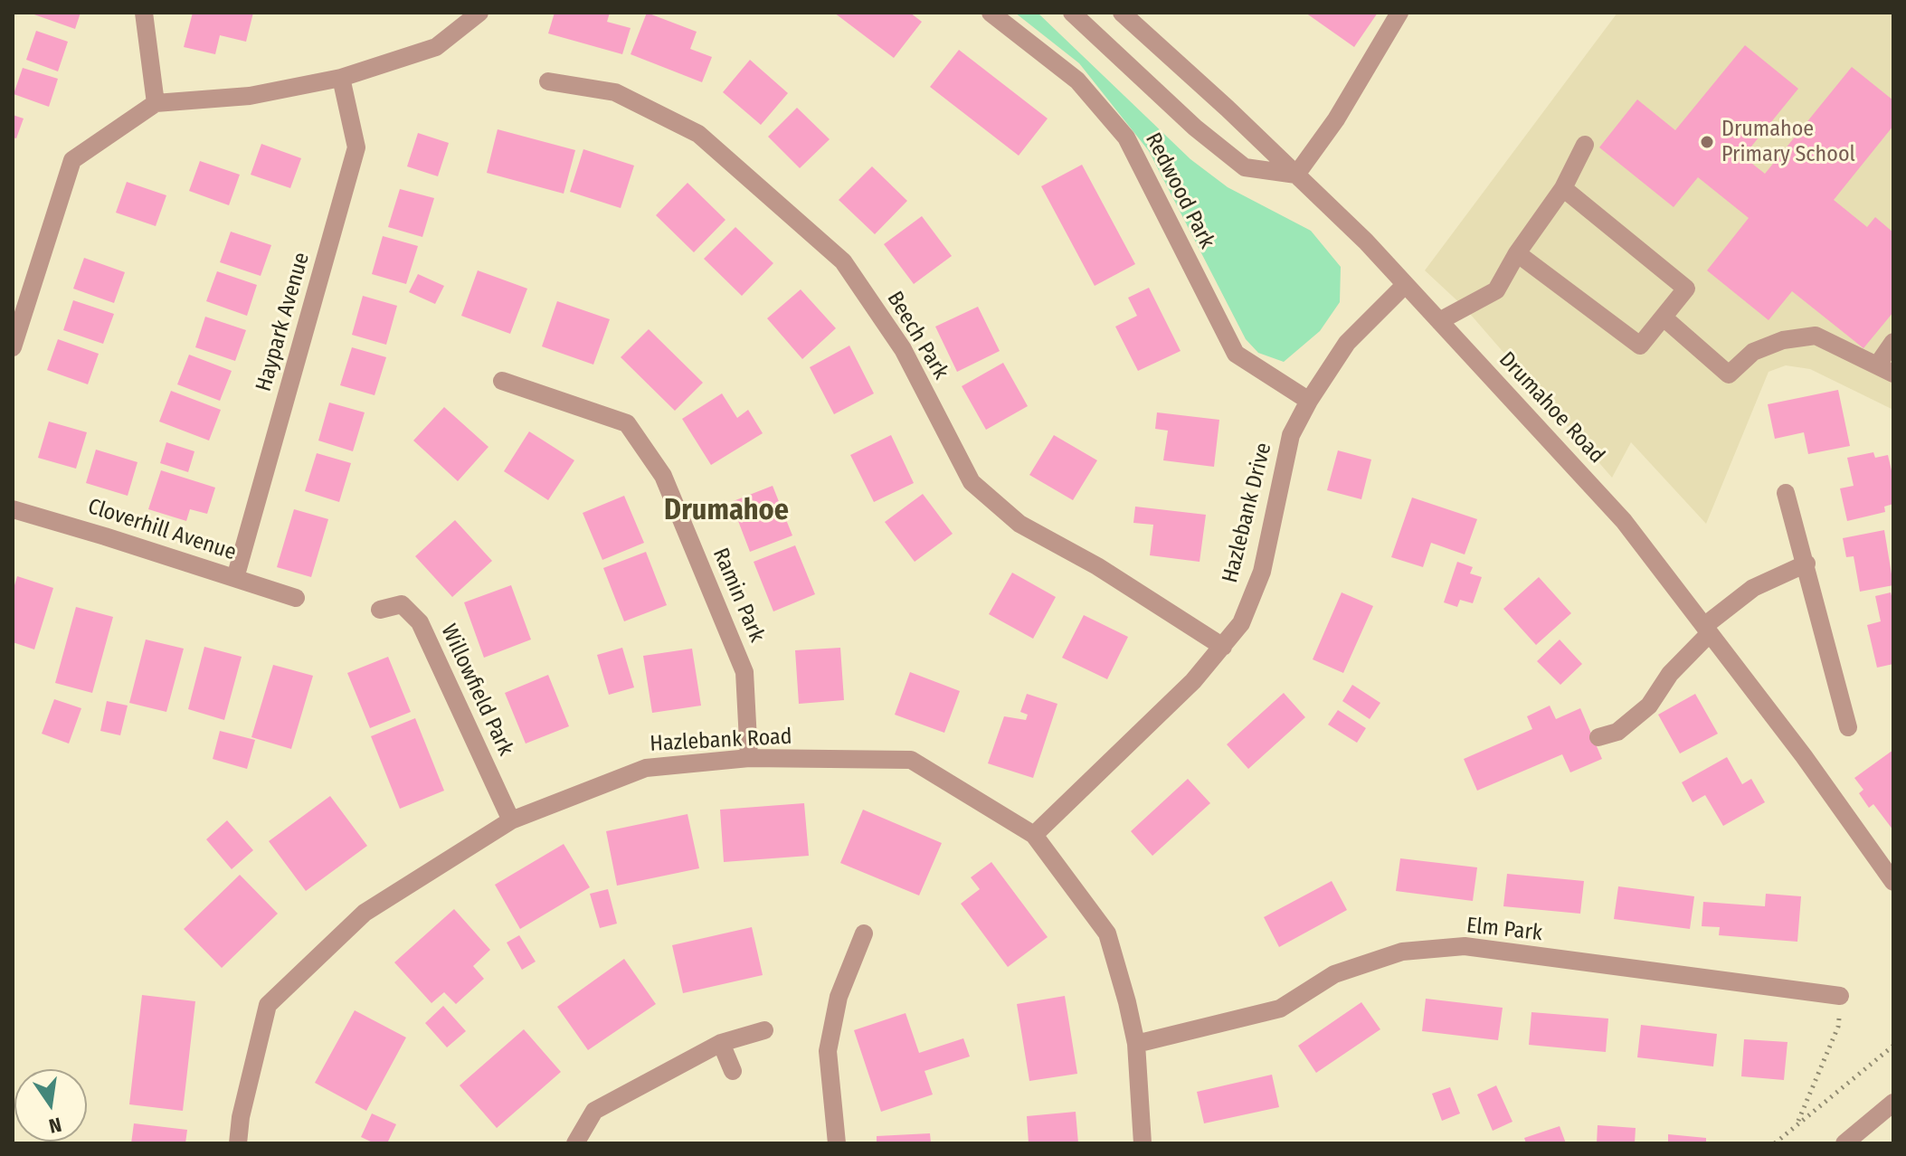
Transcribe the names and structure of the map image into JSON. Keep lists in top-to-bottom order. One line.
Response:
{"streets":{"street":["Redwood Park","Haypark Avenue","Beech Park","Drumahoe Road","Hazlebank Drive","Cloverhill Avenue","Ramin Park","Willowfield Park","Hazlebank Road","Elm Park"]},"crossings":[["Redwood Park","Hazlebank Drive"],["Haypark Avenue","Cloverhill Avenue"],["Beech Park","Hazlebank Drive"],["Drumahoe Road","Hazlebank Drive"],["Hazlebank Drive","Hazlebank Road"],["Ramin Park","Hazlebank Road"],["Willowfield Park","Hazlebank Road"],["Hazlebank Road","Elm Park"]],"districts":["Drumahoe"],"places":["Drumahoe Primary School"],"north":"bottom"}
